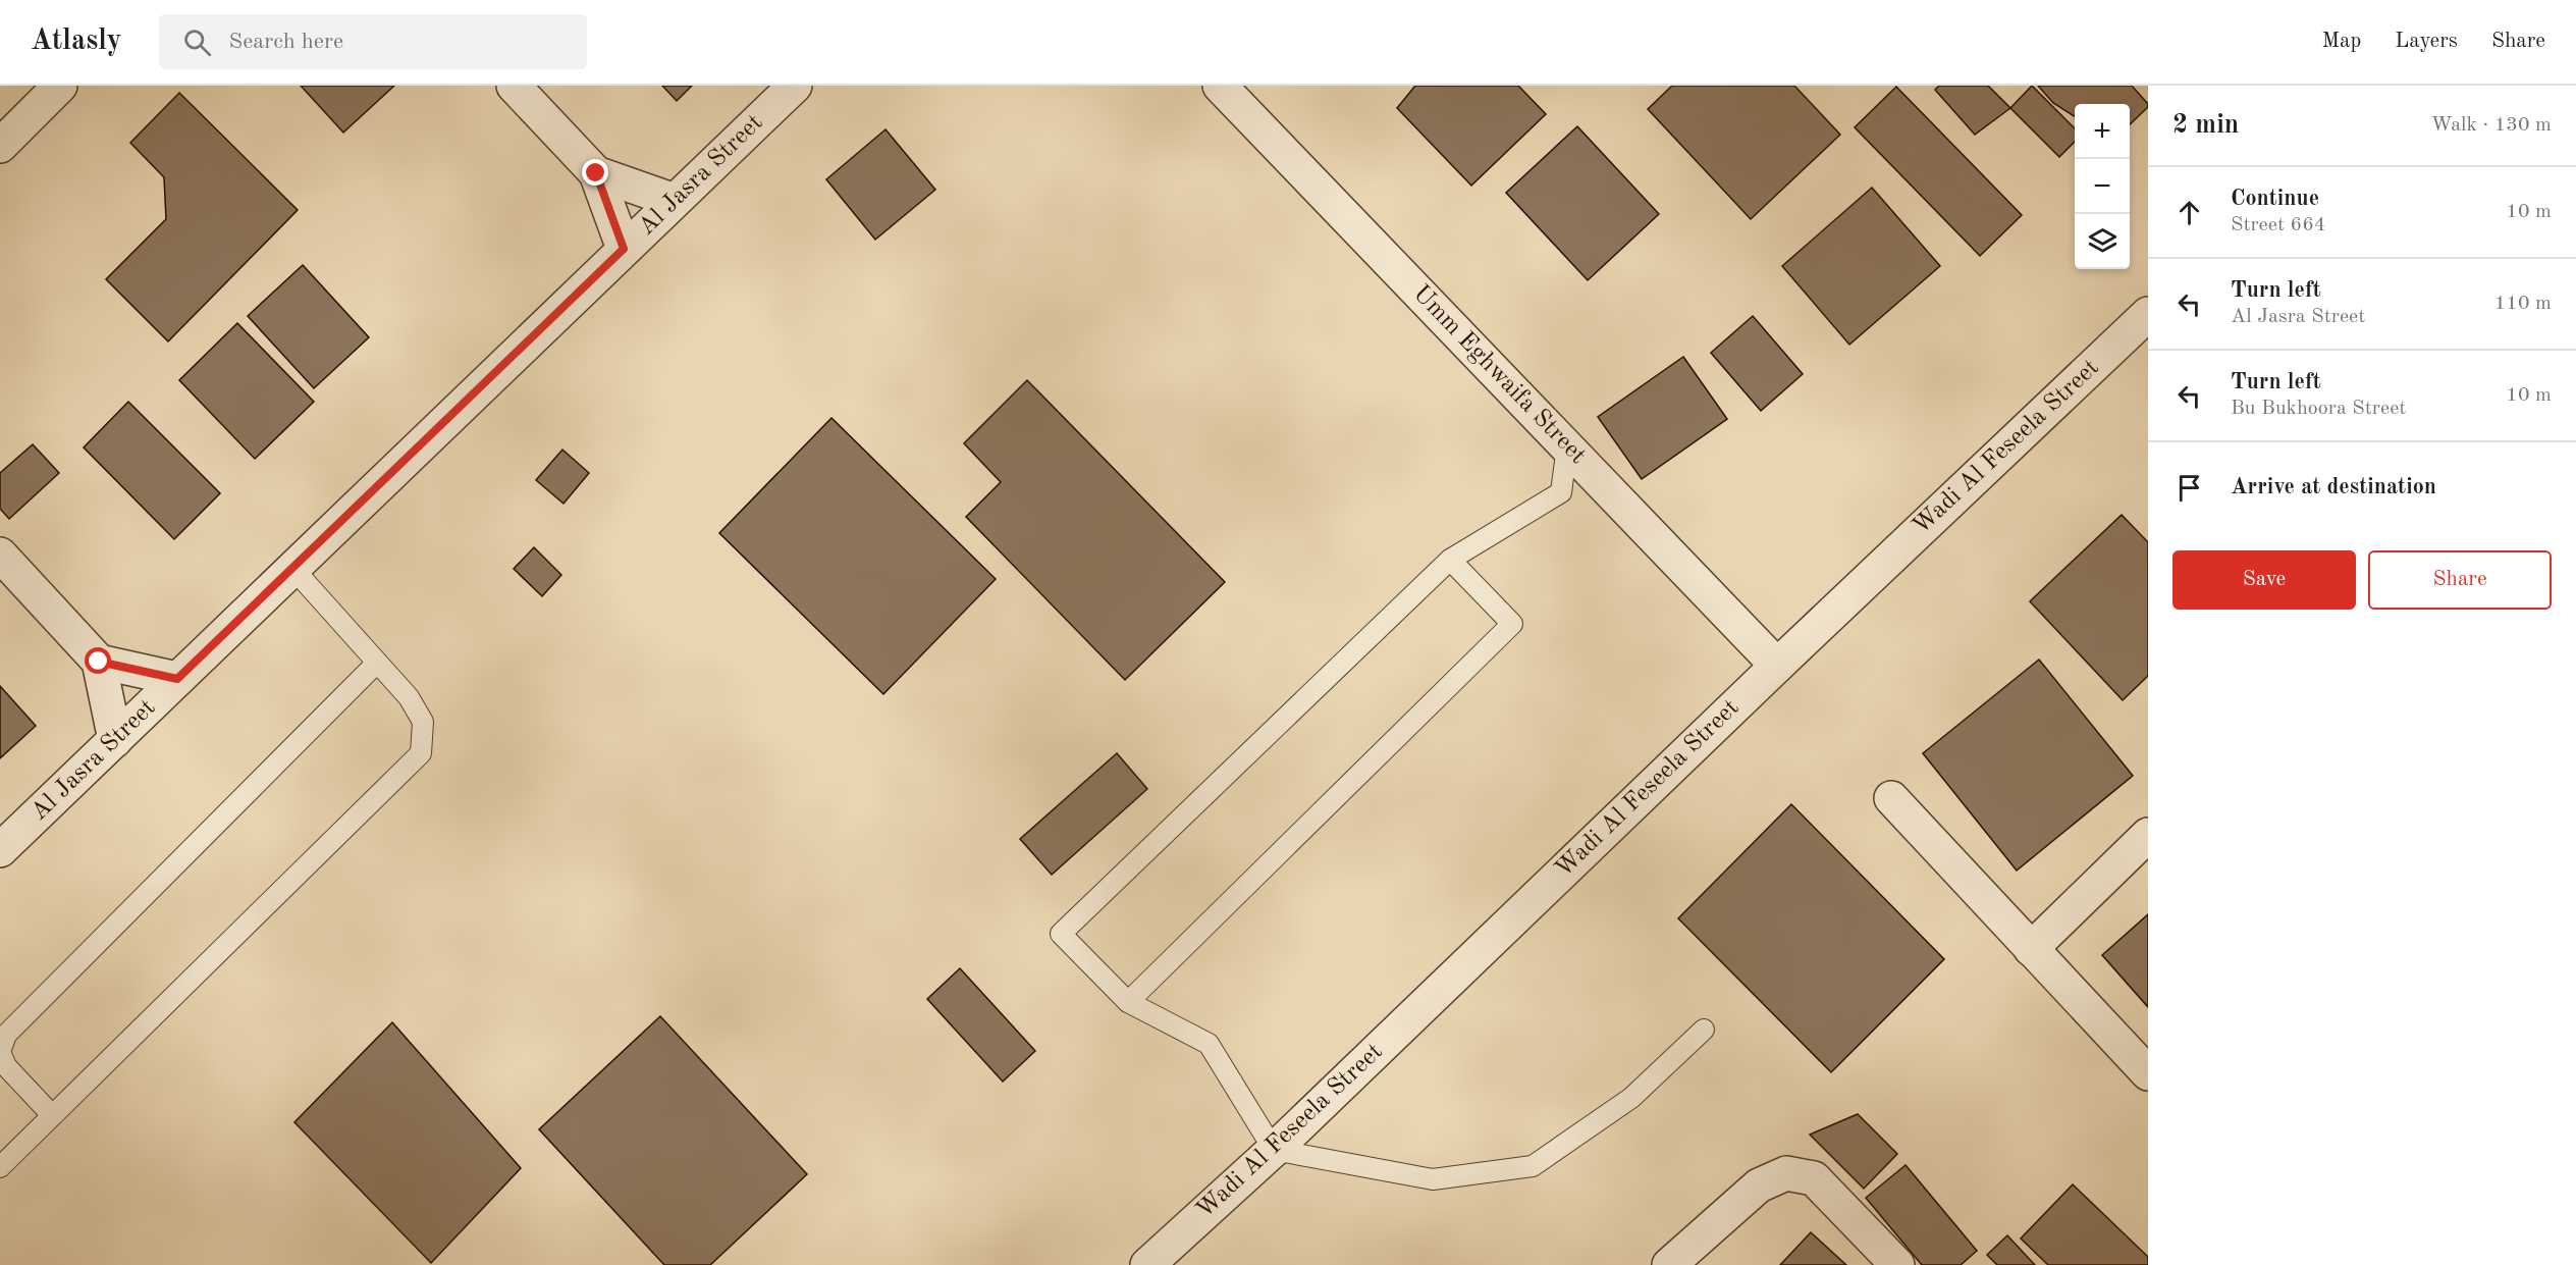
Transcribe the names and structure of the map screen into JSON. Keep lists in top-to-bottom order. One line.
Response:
{"streets":{"street":["Al Jasra Street","Umm Eghwaifa Street","Wadi Al Feseela Street"]},"crossings":[["Umm Eghwaifa Street","Wadi Al Feseela Street"]],"page":{"header":"Atlasly","search":"Search here","nav":["Map","Layers","Share"],"heading":["2 min","Walk · 130 m"],"map_buttons":["+","−"],"list":[["Continue","Street 664","10 m"],["Turn left","Al Jasra Street","110 m"],["Turn left","Bu Bukhoora Street","10 m"],"Arrive at destination"],"buttons":["Save","Share"]}}
